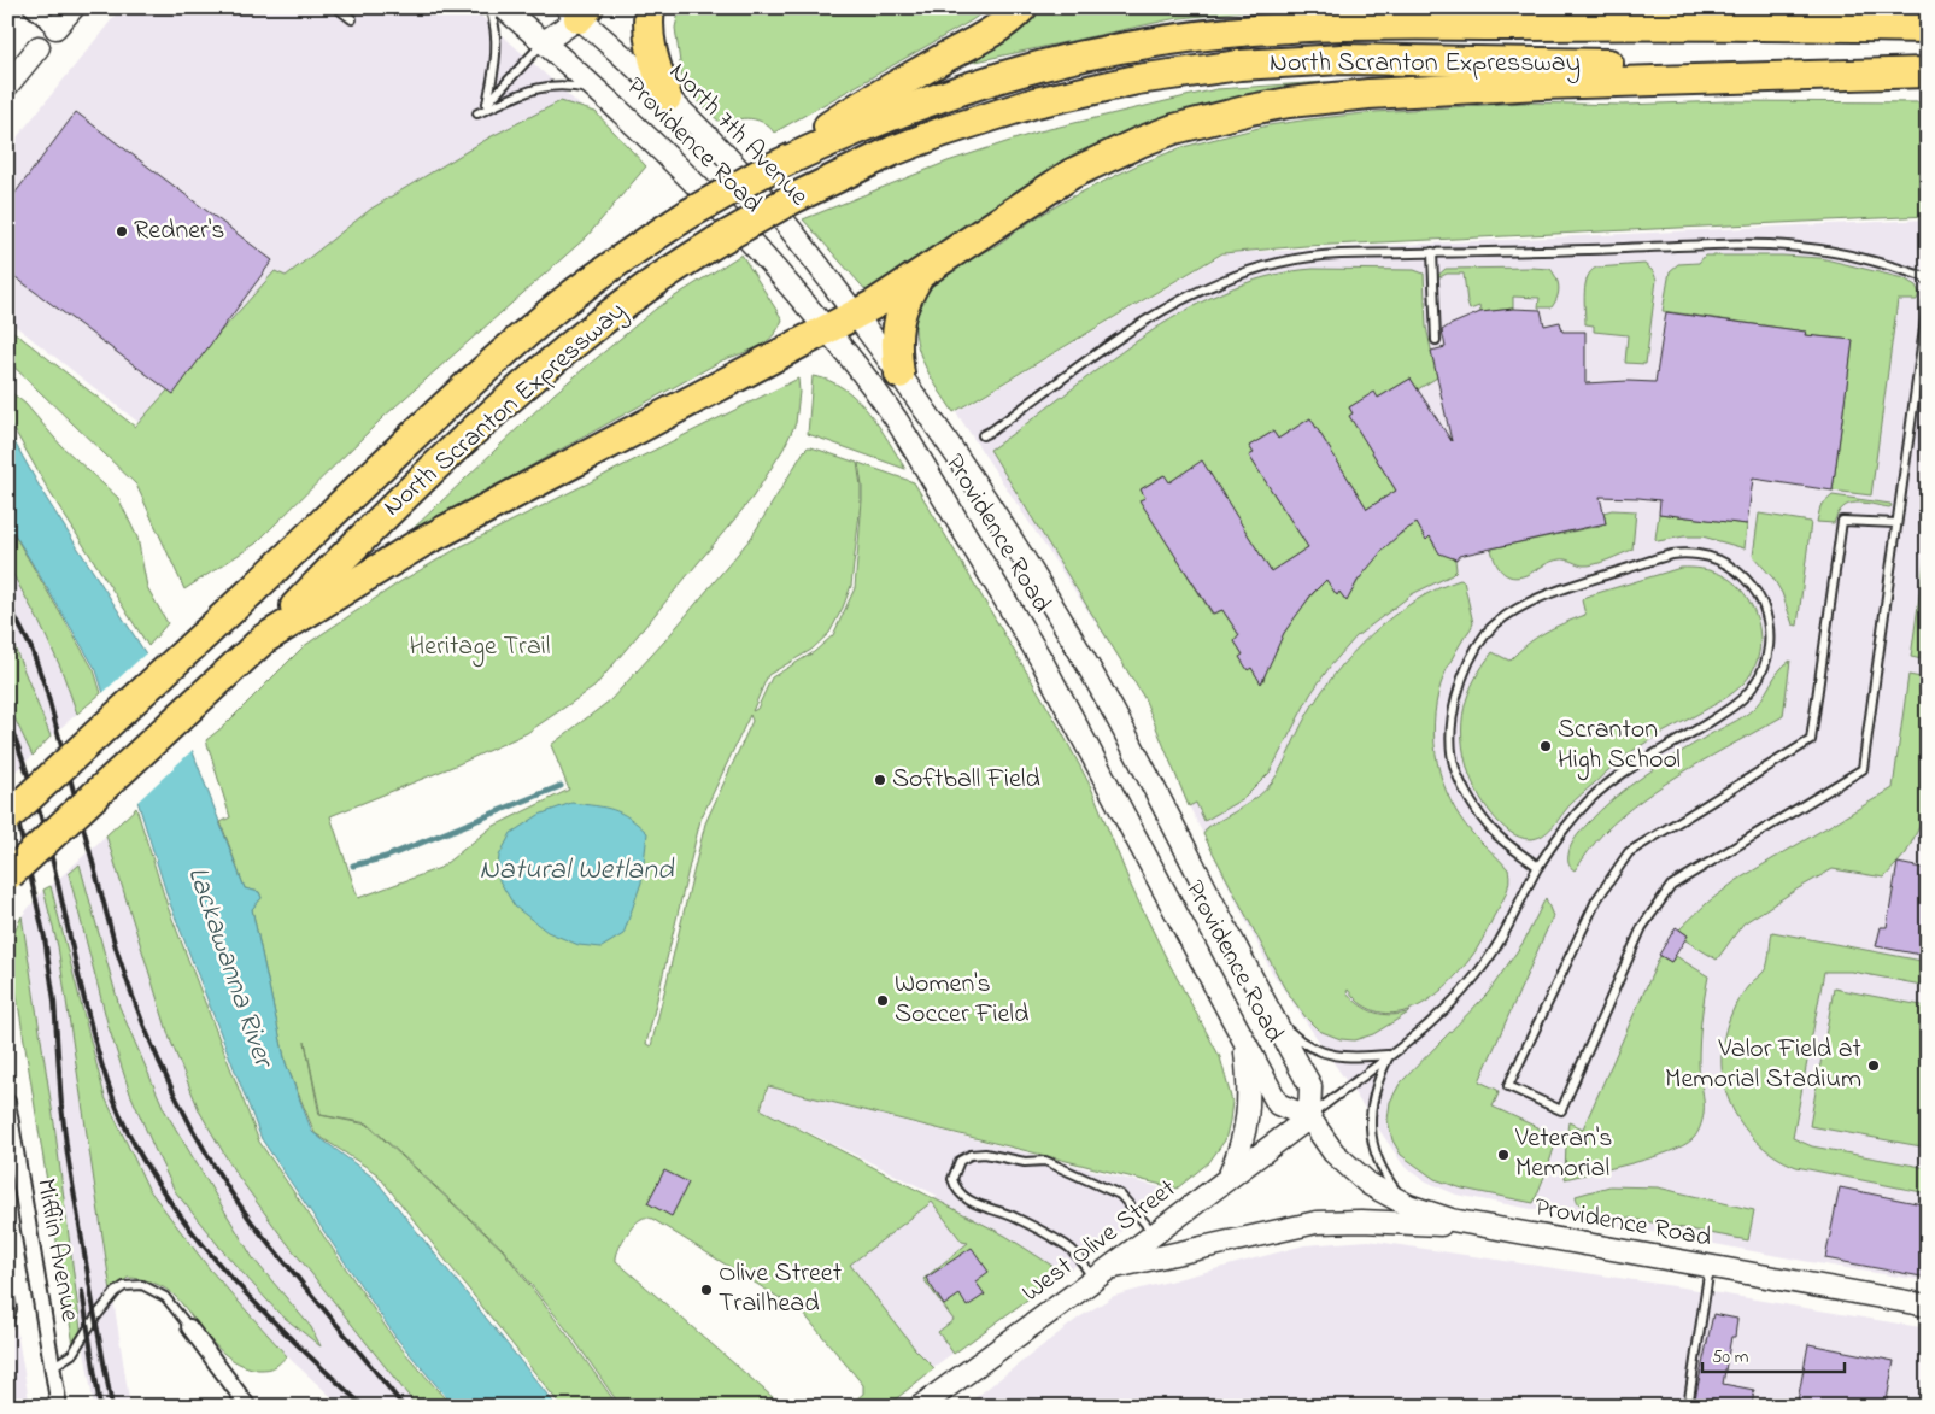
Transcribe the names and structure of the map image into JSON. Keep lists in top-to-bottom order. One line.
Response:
{"streets":{"highway":["North Scranton Expressway"],"main road":["North 7th Avenue","Providence Road","West Olive Street"],"street":["Mifflin Avenue"]},"crossings":[["North 7th Avenue","Providence Road"],["Providence Road","West Olive Street"]],"water":["Natural Wetland","Lackawanna River"],"parks":["Heritage Trail"],"places":["Redner's","Scranton High School","Softball Field","Women's Soccer Field","Valor Field at Memorial Stadium","Veteran's Memorial","Olive Street Trailhead"],"scale_bar":"50 m"}
